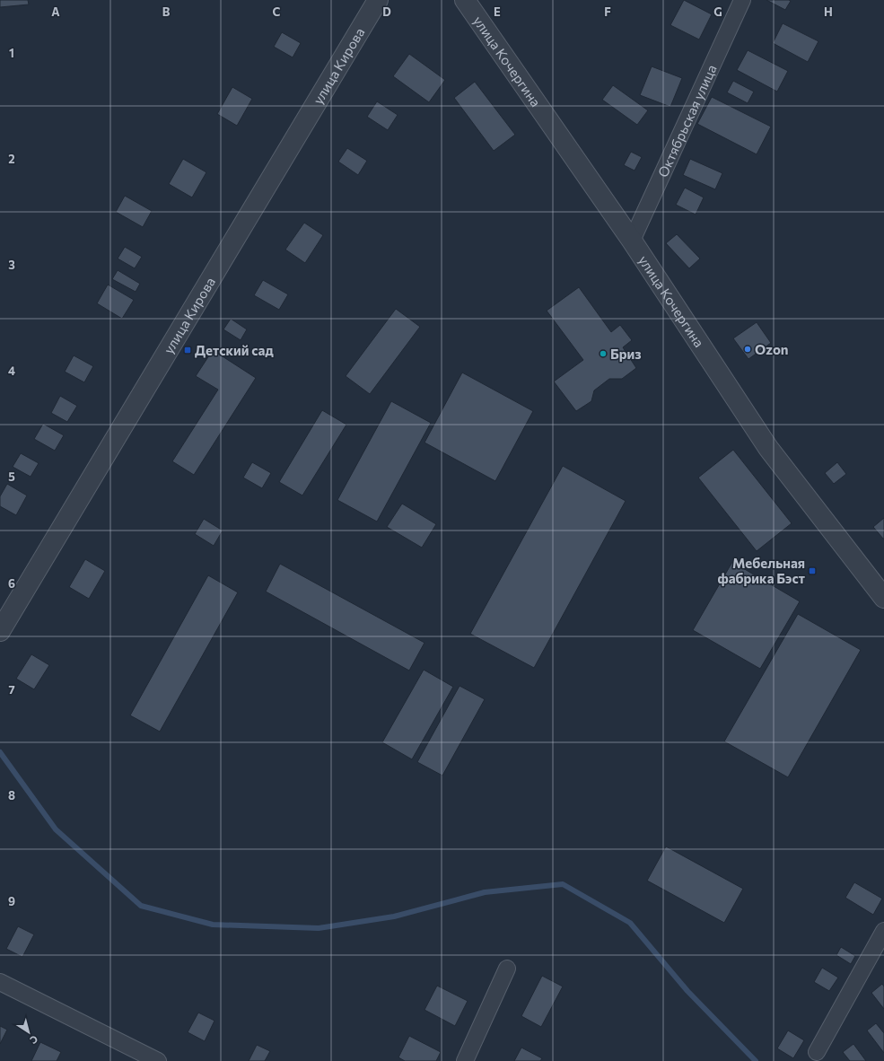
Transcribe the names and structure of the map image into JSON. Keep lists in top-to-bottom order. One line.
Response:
{"streets":{"street":["улица Кочергина","улица Кирова","Октябрьская улица"]},"crossings":[["улица Кочергина","Октябрьская улица"]],"places":{"other":["Ozon","Бриз"],"transit":["Детский сад","Мебельная фабрика Бэст"]},"north":"bottom right","grid":{"columns":["A","B","C","D","E","F","G","H"],"rows":["1","2","3","4","5","6","7","8","9"]}}
